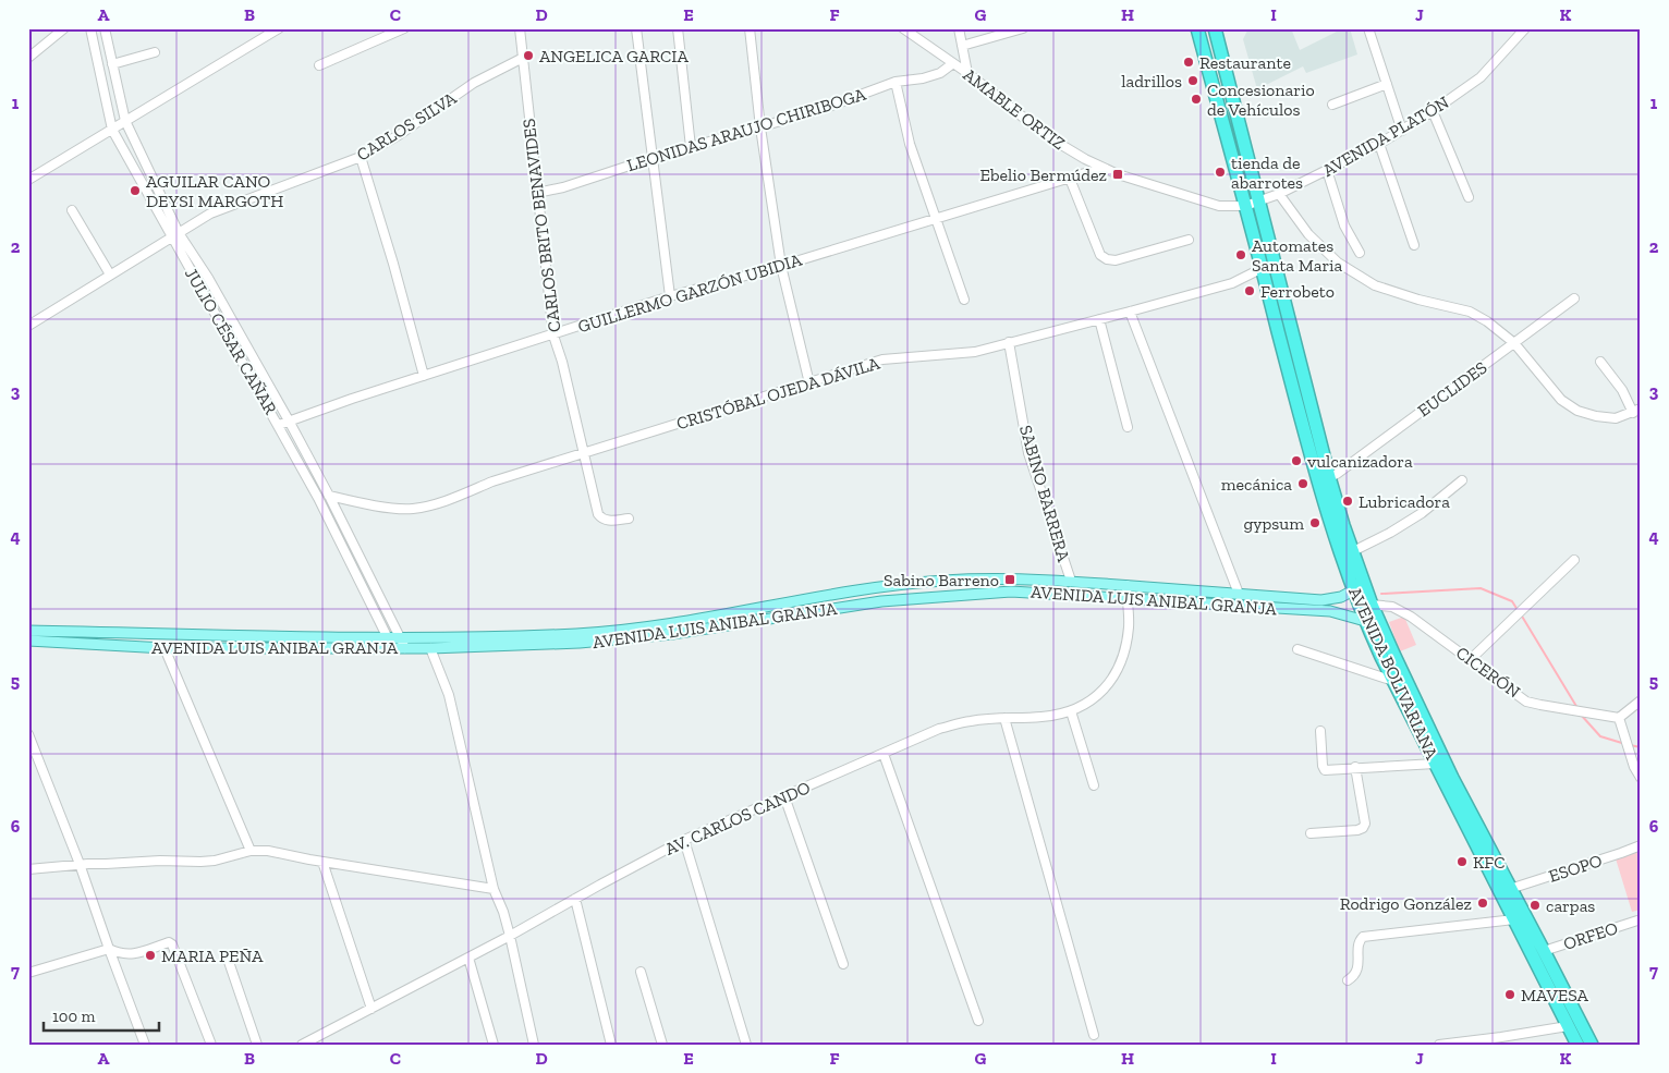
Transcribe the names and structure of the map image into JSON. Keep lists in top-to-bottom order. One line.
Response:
{"streets":{"highway":["AVENIDA BOLIVARIANA"],"main road":["AVENIDA LUIS ANIBAL GRANJA"],"street":["AMABLE ORTIZ","CARLOS SILVA","LEONIDAS ARAUJO CHIRIBOGA","AVENIDA PLATÓN","CARLOS BRITO BENAVIDES","GUILLERMO GARZÓN UBIDIA","JULIO CÉSAR CAÑAR","EUCLIDES","CRISTÓBAL OJEDA DÁVILA","SABINO BARRERA","CICERÓN","AV. CARLOS CANDO","ESOPO","ORFEO"]},"crossings":[["AMABLE ORTIZ","LEONIDAS ARAUJO CHIRIBOGA"],["AMABLE ORTIZ","AVENIDA PLATÓN"],["AMABLE ORTIZ","GUILLERMO GARZÓN UBIDIA"],["AMABLE ORTIZ","AVENIDA BOLIVARIANA"],["CARLOS SILVA","CARLOS BRITO BENAVIDES"],["CARLOS SILVA","JULIO CÉSAR CAÑAR"],["LEONIDAS ARAUJO CHIRIBOGA","CARLOS BRITO BENAVIDES"],["AVENIDA PLATÓN","AVENIDA BOLIVARIANA"],["CARLOS BRITO BENAVIDES","GUILLERMO GARZÓN UBIDIA"],["CARLOS BRITO BENAVIDES","CRISTÓBAL OJEDA DÁVILA"],["GUILLERMO GARZÓN UBIDIA","JULIO CÉSAR CAÑAR"],["JULIO CÉSAR CAÑAR","CRISTÓBAL OJEDA DÁVILA"],["JULIO CÉSAR CAÑAR","AVENIDA LUIS ANIBAL GRANJA"],["EUCLIDES","AVENIDA BOLIVARIANA"],["CRISTÓBAL OJEDA DÁVILA","SABINO BARRERA"],["CRISTÓBAL OJEDA DÁVILA","AVENIDA BOLIVARIANA"],["SABINO BARRERA","AVENIDA LUIS ANIBAL GRANJA"],["AVENIDA LUIS ANIBAL GRANJA","AVENIDA BOLIVARIANA"],["AVENIDA LUIS ANIBAL GRANJA","AV. CARLOS CANDO"],["CICERÓN","AVENIDA BOLIVARIANA"],["AVENIDA BOLIVARIANA","ESOPO"],["AVENIDA BOLIVARIANA","ORFEO"]],"places":{"other":["ANGELICA GARCIA","Restaurante","ladrillos","Concesionario de Vehículos","tienda de abarrotes","AGUILAR CANO DEYSI MARGOTH","Automates Santa Maria","Ferrobeto","vulcanizadora","mecánica","Lubricadora","gypsum","KFC","Rodrigo González","carpas","MARIA PEÑA","MAVESA"],"transit":["Ebelio Bermúdez","Sabino Barreno"]},"scale_bar":"100 m","grid":{"columns":["A","B","C","D","E","F","G","H","I","J","K"],"rows":["1","2","3","4","5","6","7"]}}
